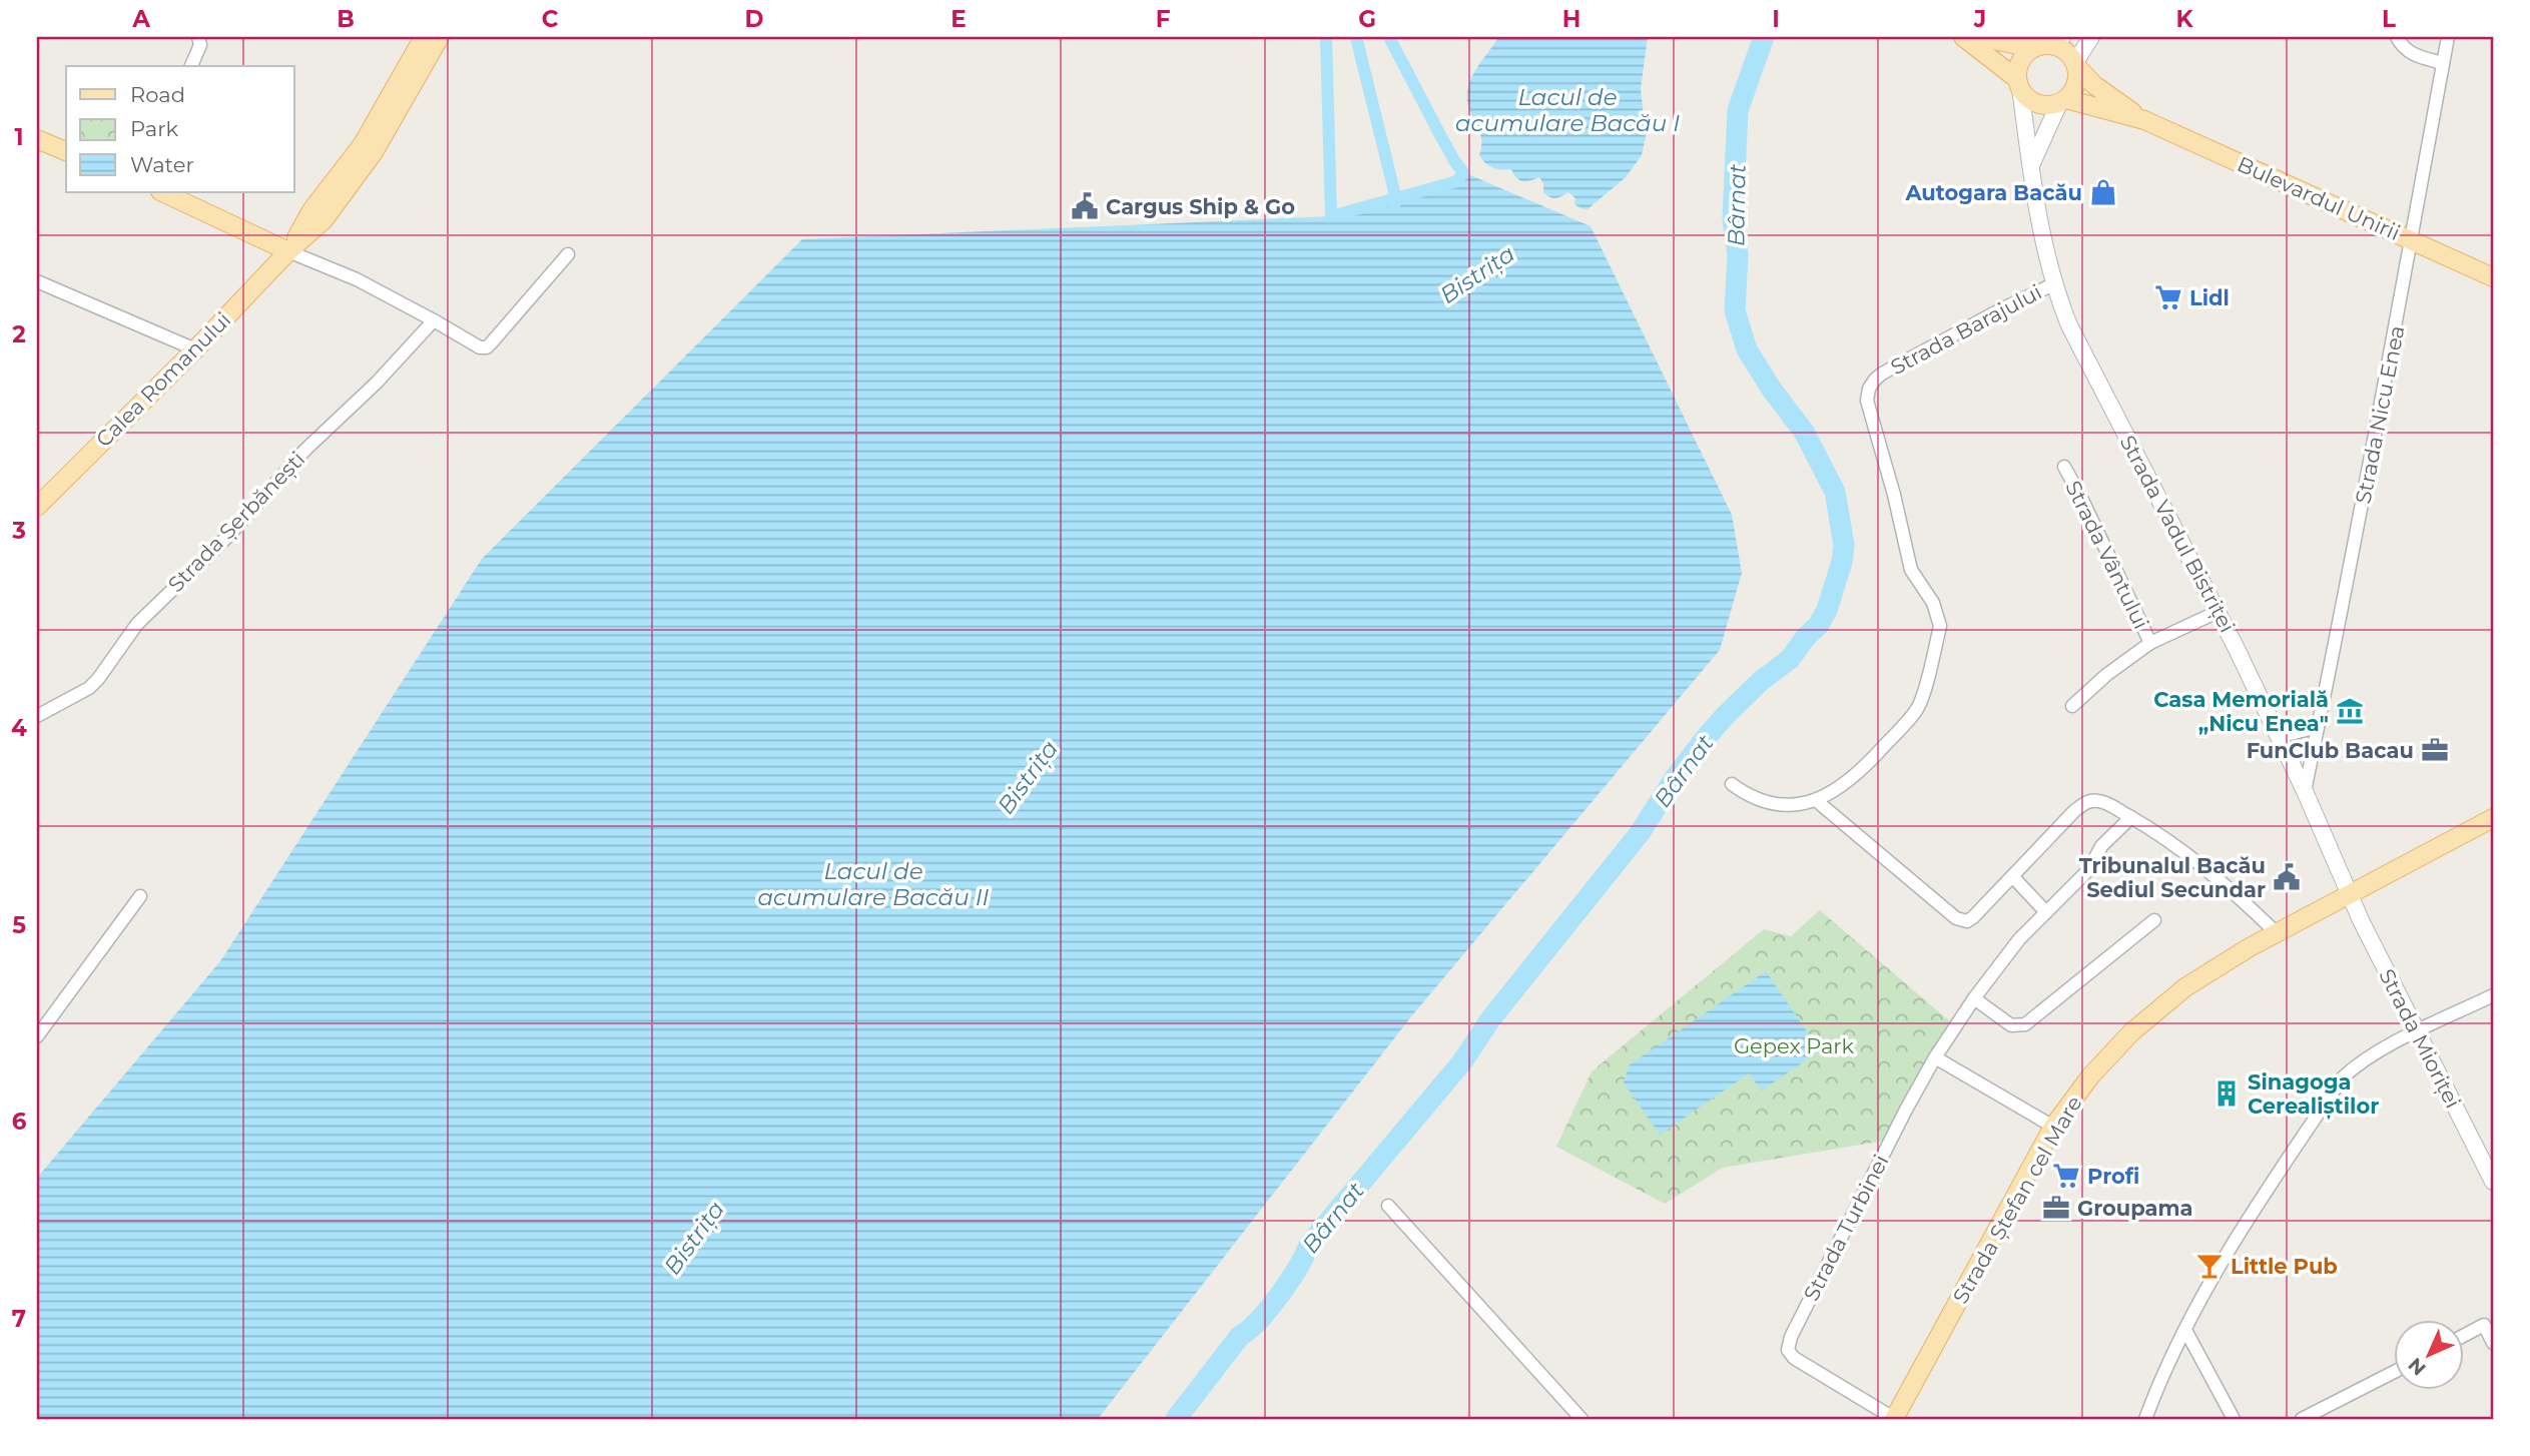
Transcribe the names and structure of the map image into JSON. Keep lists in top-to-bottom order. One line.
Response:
{"streets":{"main road":["Bulevardul Unirii","Calea Romanului","Strada Vadul Bistriței","Strada Mioriței","Strada Ștefan cel Mare"],"street":["Strada Barajului","Strada Nicu Enea","Strada Șerbănești","Strada Vântului","Strada Turbinei"]},"crossings":[["Bulevardul Unirii","Strada Nicu Enea"],["Bulevardul Unirii","Strada Vadul Bistriței"],["Strada Barajului","Strada Vadul Bistriței"],["Strada Nicu Enea","Strada Vadul Bistriței"],["Strada Vadul Bistriței","Strada Vântului"],["Strada Vadul Bistriței","Strada Mioriței"],["Strada Vadul Bistriței","Strada Ștefan cel Mare"],["Strada Mioriței","Strada Ștefan cel Mare"],["Strada Ștefan cel Mare","Strada Turbinei"]],"water":["Lacul de acumulare Bacău I","Bârnat","Bistrița","Lacul de acumulare Bacău II"],"parks":["Gepex Park"],"places":{"shop":["Autogara Bacău"],"public building":["Cargus Ship & Go","Tribunalul Bacău Sediul Secundar"],"supermarket":["Lidl","Profi"],"museum":["Casa Memorială „Nicu Enea\""],"office":["FunClub Bacau","Groupama"],"building":["Sinagoga Cerealiștilor"],"bar":["Little Pub"]},"legend":["Road","Park","Water"],"north":"bottom left","grid":{"columns":["A","B","C","D","E","F","G","H","I","J","K","L"],"rows":["1","2","3","4","5","6","7"]}}
